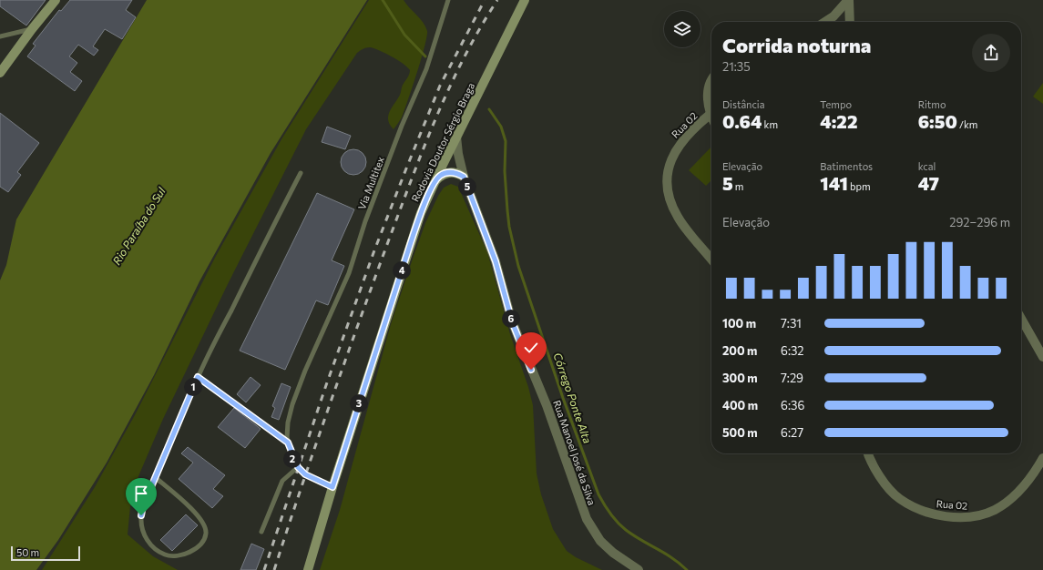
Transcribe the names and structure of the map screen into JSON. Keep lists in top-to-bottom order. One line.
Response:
{"streets":{"main road":["Rodovia Doutor Sérgio Braga"],"street":["Rua 02","Rua Manoel José da Silva"],"lane":["Via Multitex"]},"crossings":[["Rodovia Doutor Sérgio Braga","Rua Manoel José da Silva"]],"water":["Rio Paraíba do Sul","Córrego Ponte Alta"],"scale_bar":"50 m","page":{"heading":["Corrida noturna","21:35"],"stats":[["Distância","0.64 km"],["Tempo","4:22"],["Ritmo","6:50 /km"],["Elevação","5 m"],["Batimentos","141 bpm"],["kcal","47"]],"pins":["5","4","6","1","3","2"],"chart":["Elevação","292–296 m"],"list":[{"name":"100 m","note":"7:31"},{"name":"200 m","note":"6:32"},{"name":"300 m","note":"7:29"},{"name":"400 m","note":"6:36"},{"name":"500 m","note":"6:27"}],"scale":"50 m"}}
